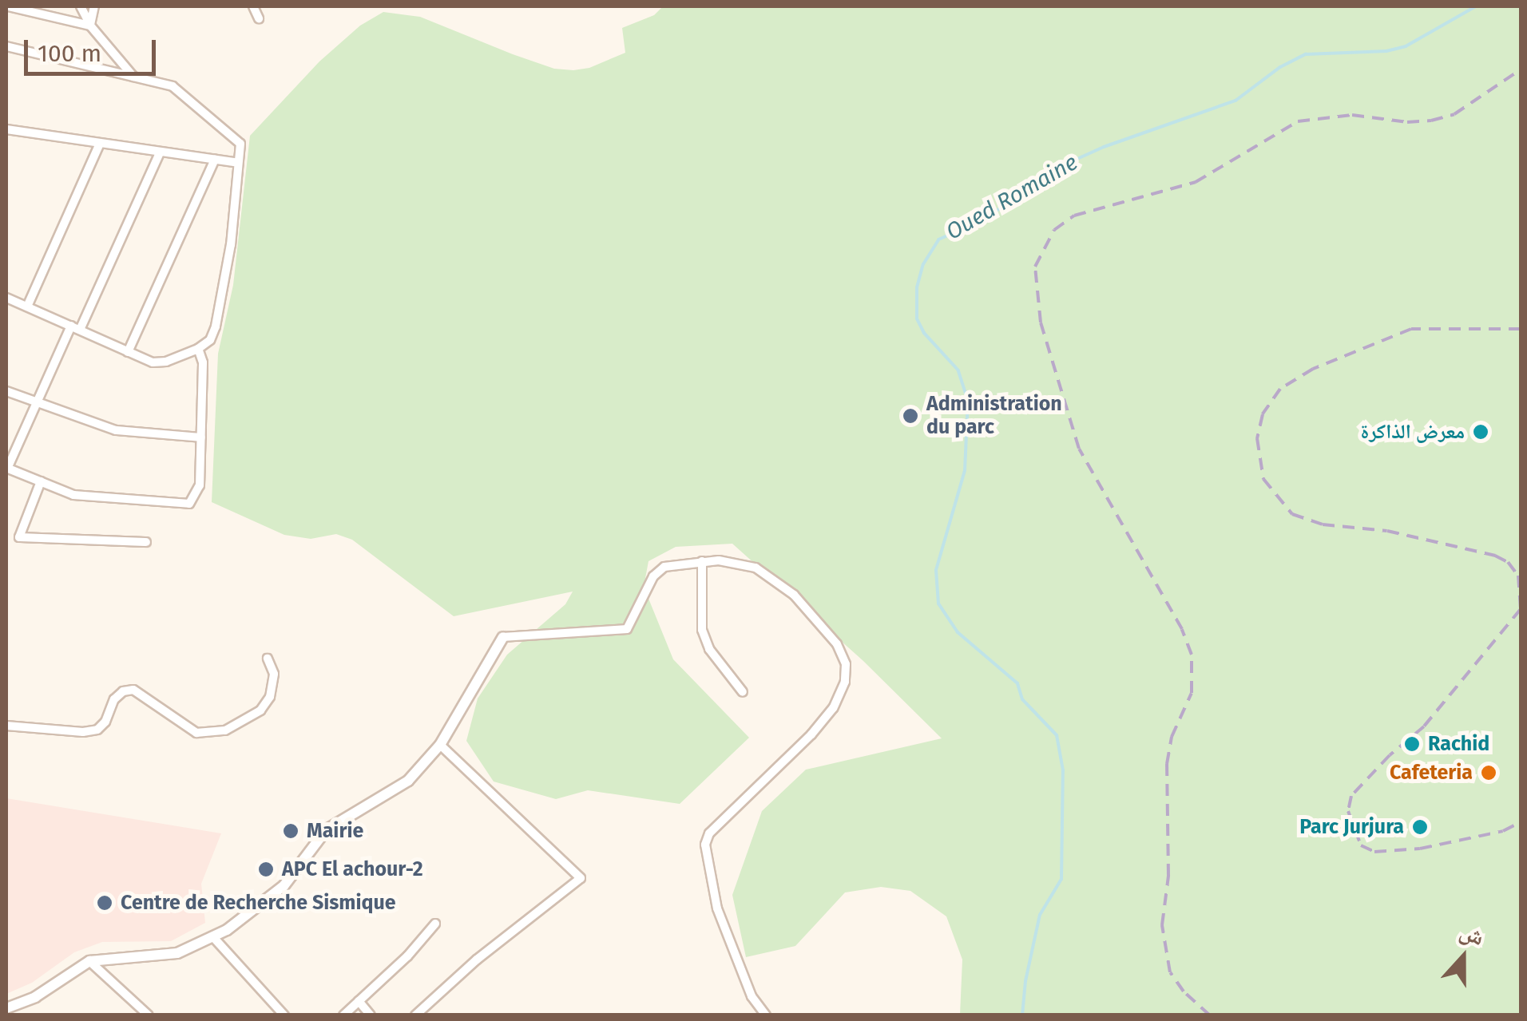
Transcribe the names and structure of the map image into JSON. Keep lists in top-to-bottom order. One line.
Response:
{"water":["Oued Romaine"],"places":["Administration du parc","معرض الذاكرة","Rachid","Cafeteria","Parc Jurjura","Mairie","APC El achour-2","Centre de Recherche Sismique"],"scale_bar":"100 m","north":"top"}
